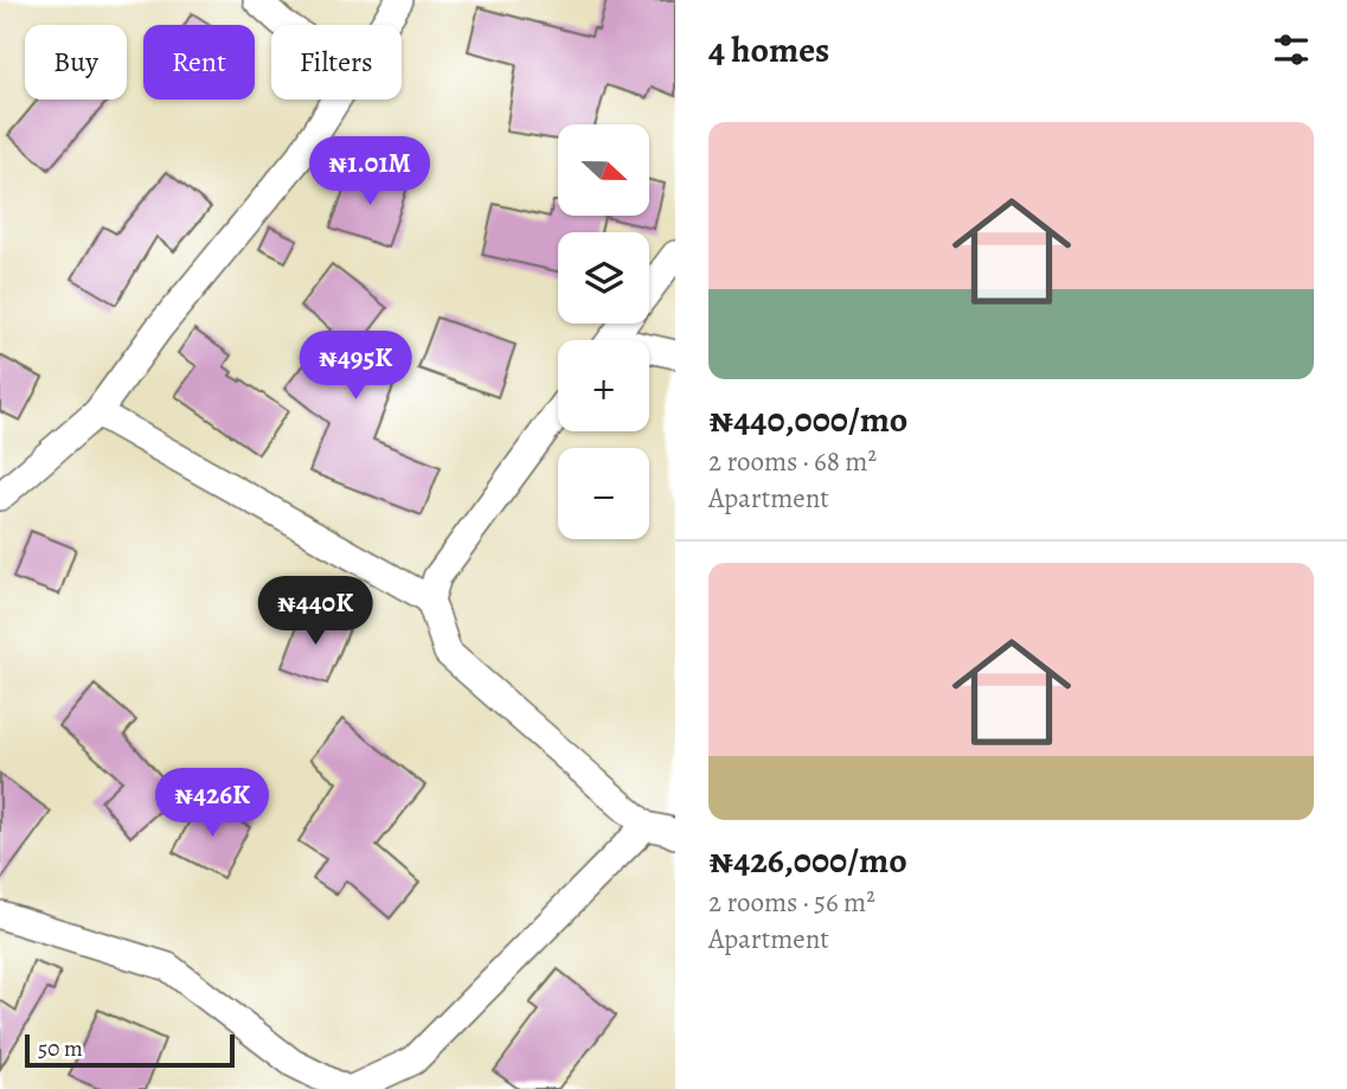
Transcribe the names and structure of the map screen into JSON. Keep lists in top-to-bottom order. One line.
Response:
{"scale_bar":"50 m","north":"right","page":{"heading":"4 homes","chip":["Buy","Rent","Filters"],"list":[{"name":"₦440,000/mo","note":"2 rooms · 68 m² · Apartment"},{"name":"₦426,000/mo","note":"2 rooms · 56 m² · Apartment"}],"map_buttons":["+","−"],"price":["₦1.01M","₦495K","₦440K","₦426K"],"scale":"50 m"}}
